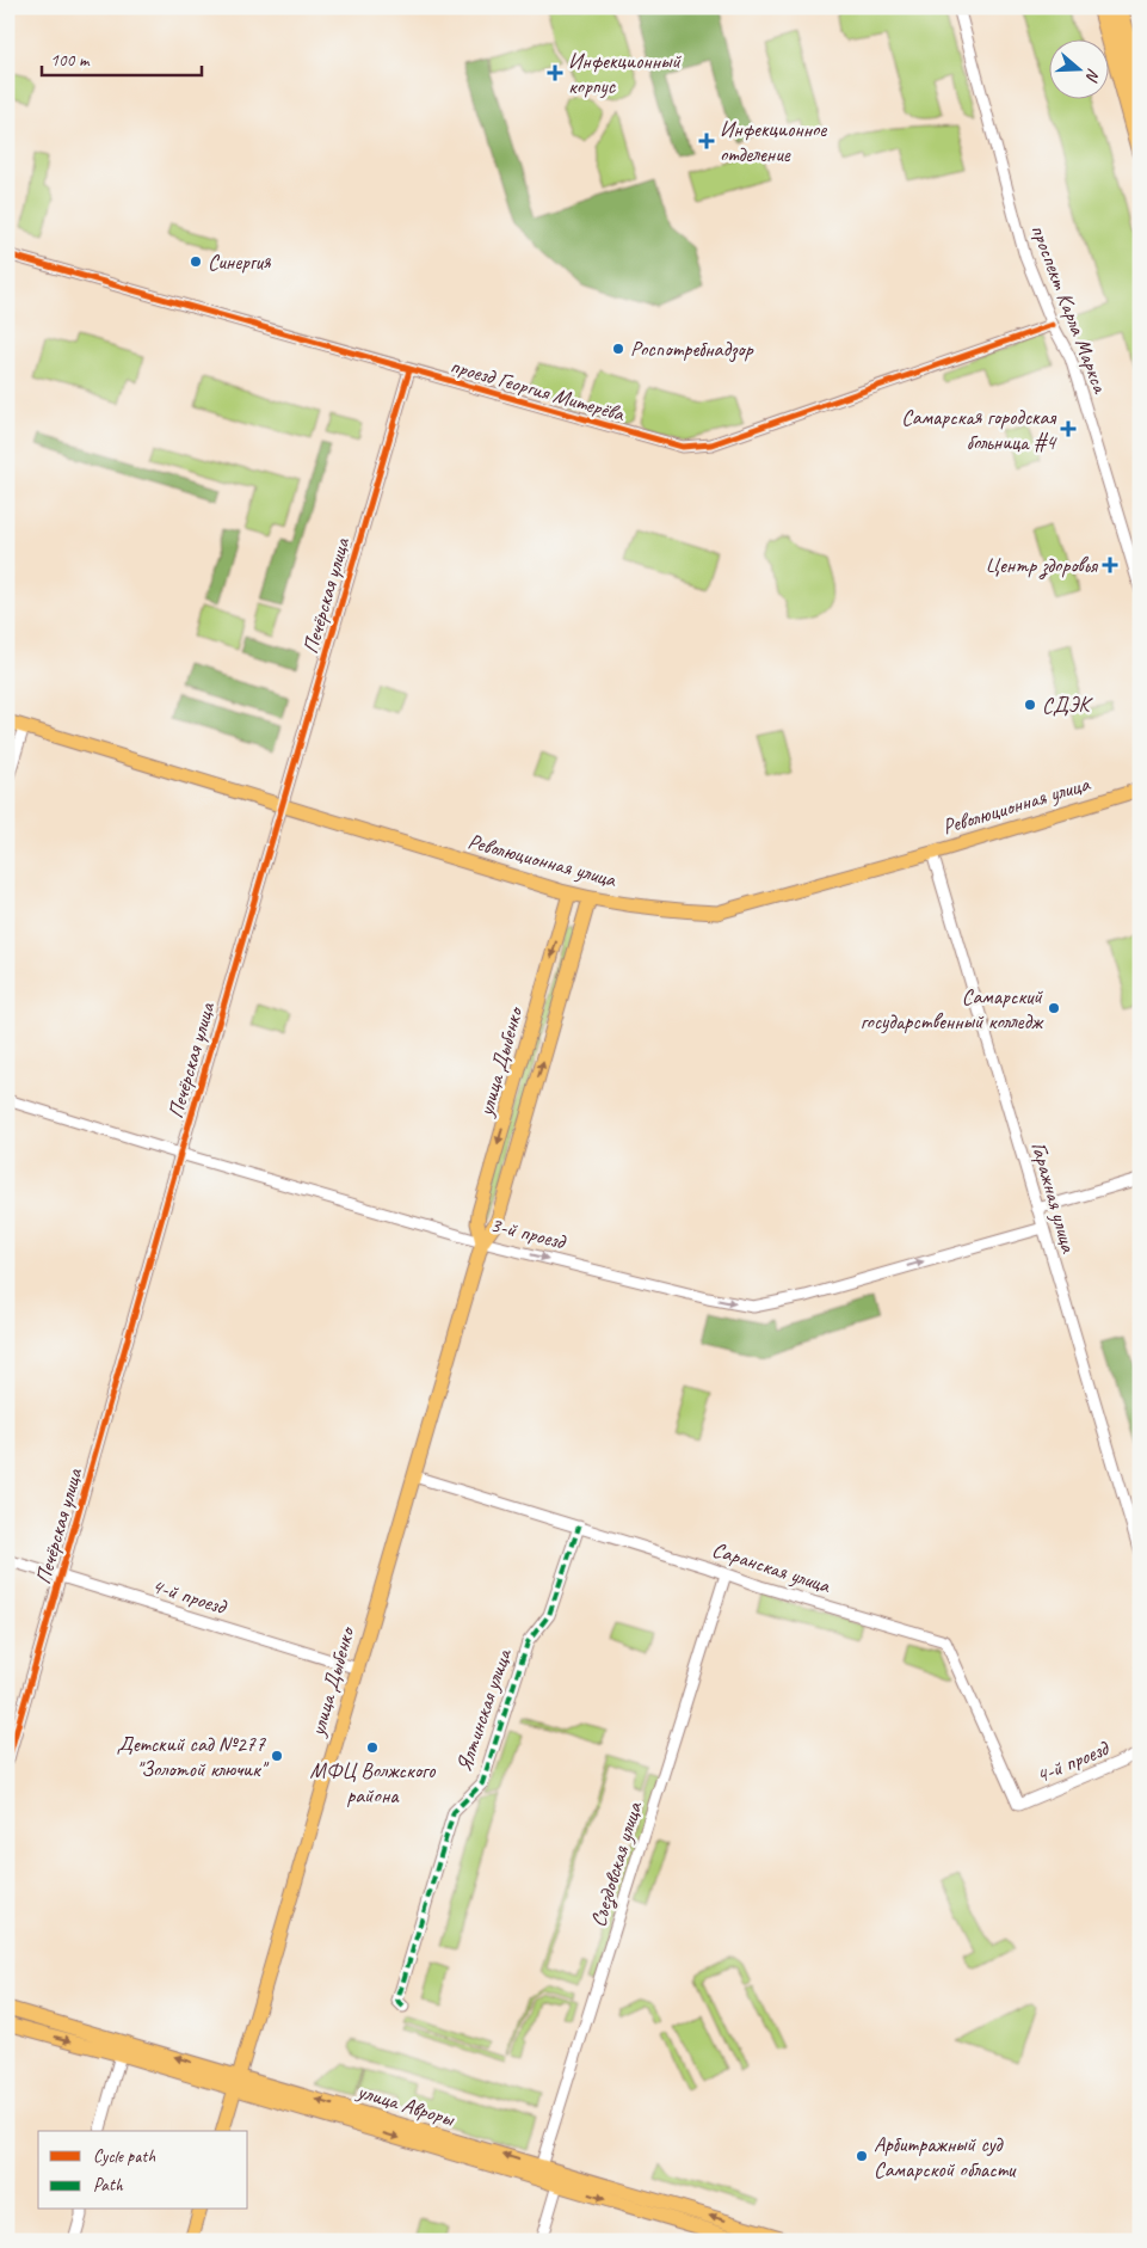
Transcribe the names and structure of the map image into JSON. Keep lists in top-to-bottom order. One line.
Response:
{"streets":{"main road":["Революционная улица","улица Дыбенко","улица Авроры"],"street":["проспект Карла Маркса","проезд Георгия Митерёва","Печёрская улица","Гаражная улица","3-й проезд","Саранская улица","4-й проезд","Ялтинская улица","Съездовская улица"]},"crossings":[["проспект Карла Маркса","проезд Георгия Митерёва"],["проезд Георгия Митерёва","Печёрская улица"],["Печёрская улица","Революционная улица"],["Печёрская улица","3-й проезд"],["Печёрская улица","4-й проезд"],["Революционная улица","улица Дыбенко"],["Революционная улица","Гаражная улица"],["улица Дыбенко","3-й проезд"],["улица Дыбенко","Саранская улица"],["улица Дыбенко","4-й проезд"],["улица Дыбенко","улица Авроры"],["Гаражная улица","3-й проезд"],["Саранская улица","4-й проезд"],["Саранская улица","Ялтинская улица"],["Саранская улица","Съездовская улица"],["Съездовская улица","улица Авроры"]],"one_way":["3-й проезд"],"places":{"health":["Инфекционный корпус","Инфекционное отделение","Самарская городская больница #4","Центр здоровья"],"other":["Синергия","Роспотребнадзор","СДЭК","Самарский государственный колледж","МФЦ Волжского района","Детский сад №277 \"Золотой ключик\"","Арбитражный суд Самарской области"]},"legend":["Cycle path","Path"],"scale_bar":"100 m","north":"right"}
